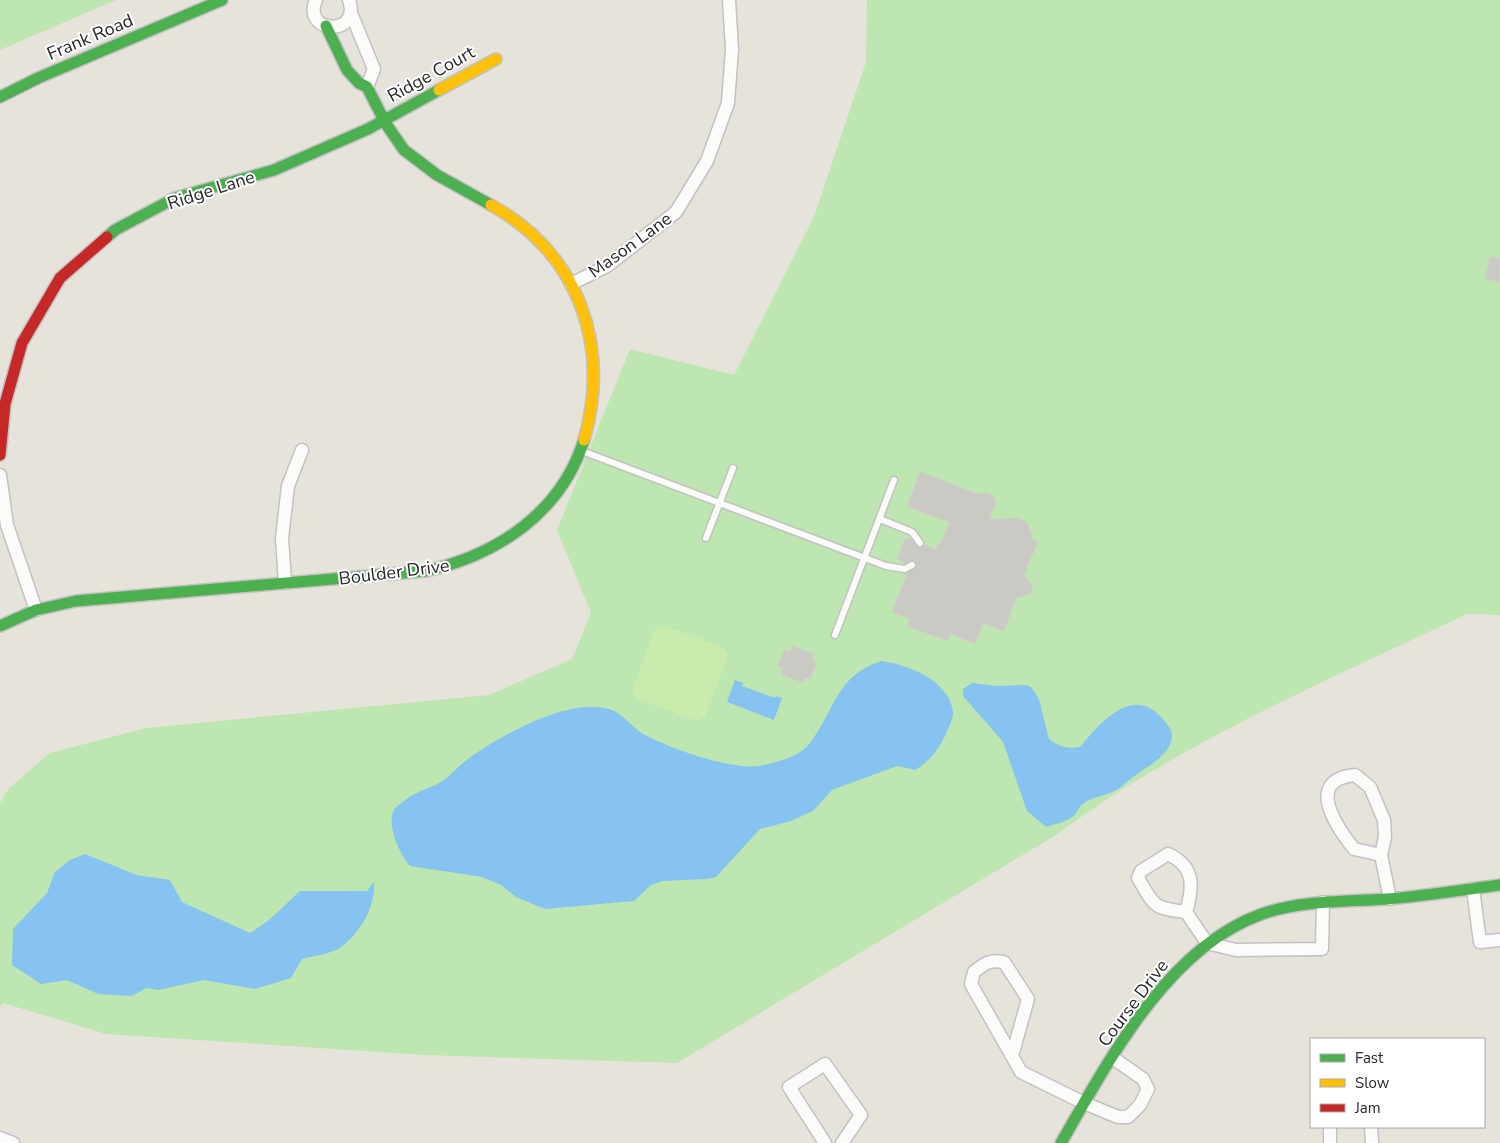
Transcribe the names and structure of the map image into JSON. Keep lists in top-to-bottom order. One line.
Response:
{"streets":{"street":["Frank Road","Ridge Court","Ridge Lane","Mason Lane","Boulder Drive","Course Drive"]},"crossings":[["Ridge Court","Ridge Lane"],["Ridge Court","Boulder Drive"],["Ridge Lane","Boulder Drive"],["Mason Lane","Boulder Drive"]],"legend":["Fast","Slow","Jam"]}
